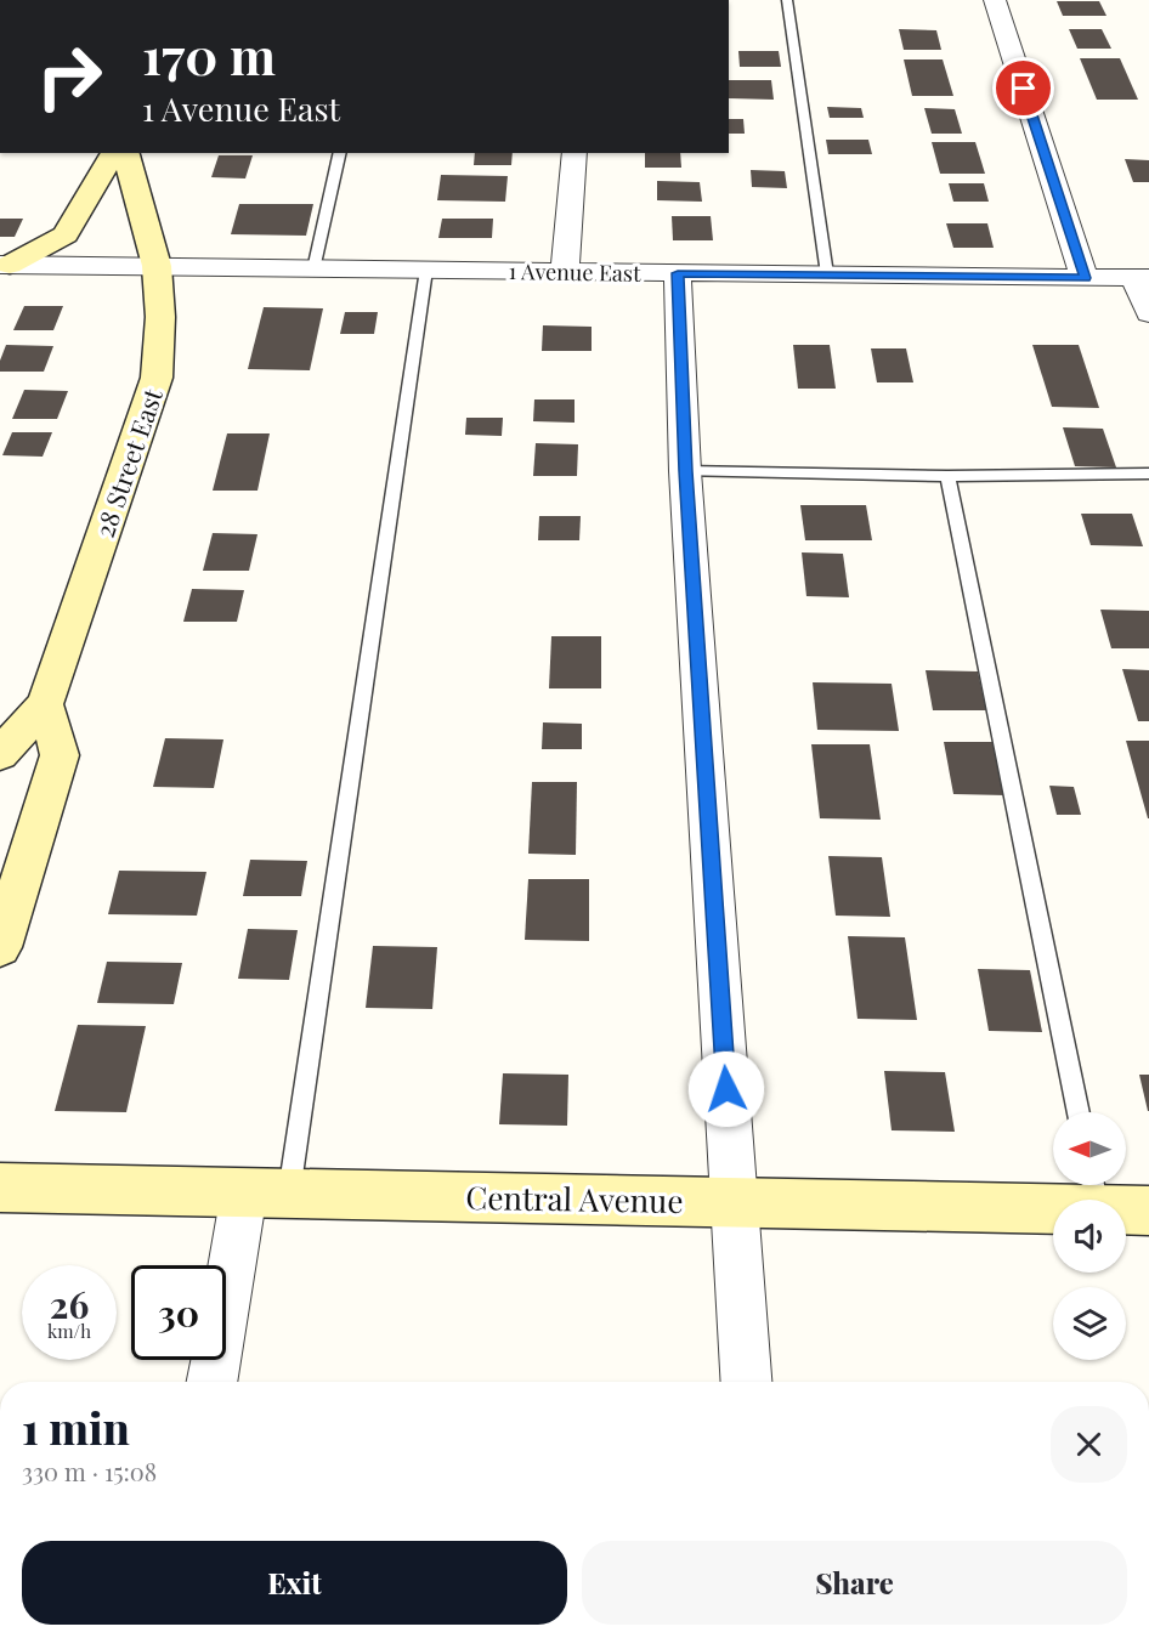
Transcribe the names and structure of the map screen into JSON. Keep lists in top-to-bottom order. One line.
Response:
{"streets":{"street":["1 Avenue East","28 Street East","Central Avenue"]},"crossings":[["1 Avenue East","28 Street East"]],"north":"left","page":{"turn":["170 m","1 Avenue East"],"speed":"26 km/h","limit":"30","heading":["1 min","330 m · 15:08"],"buttons":["Exit","Share"]}}
